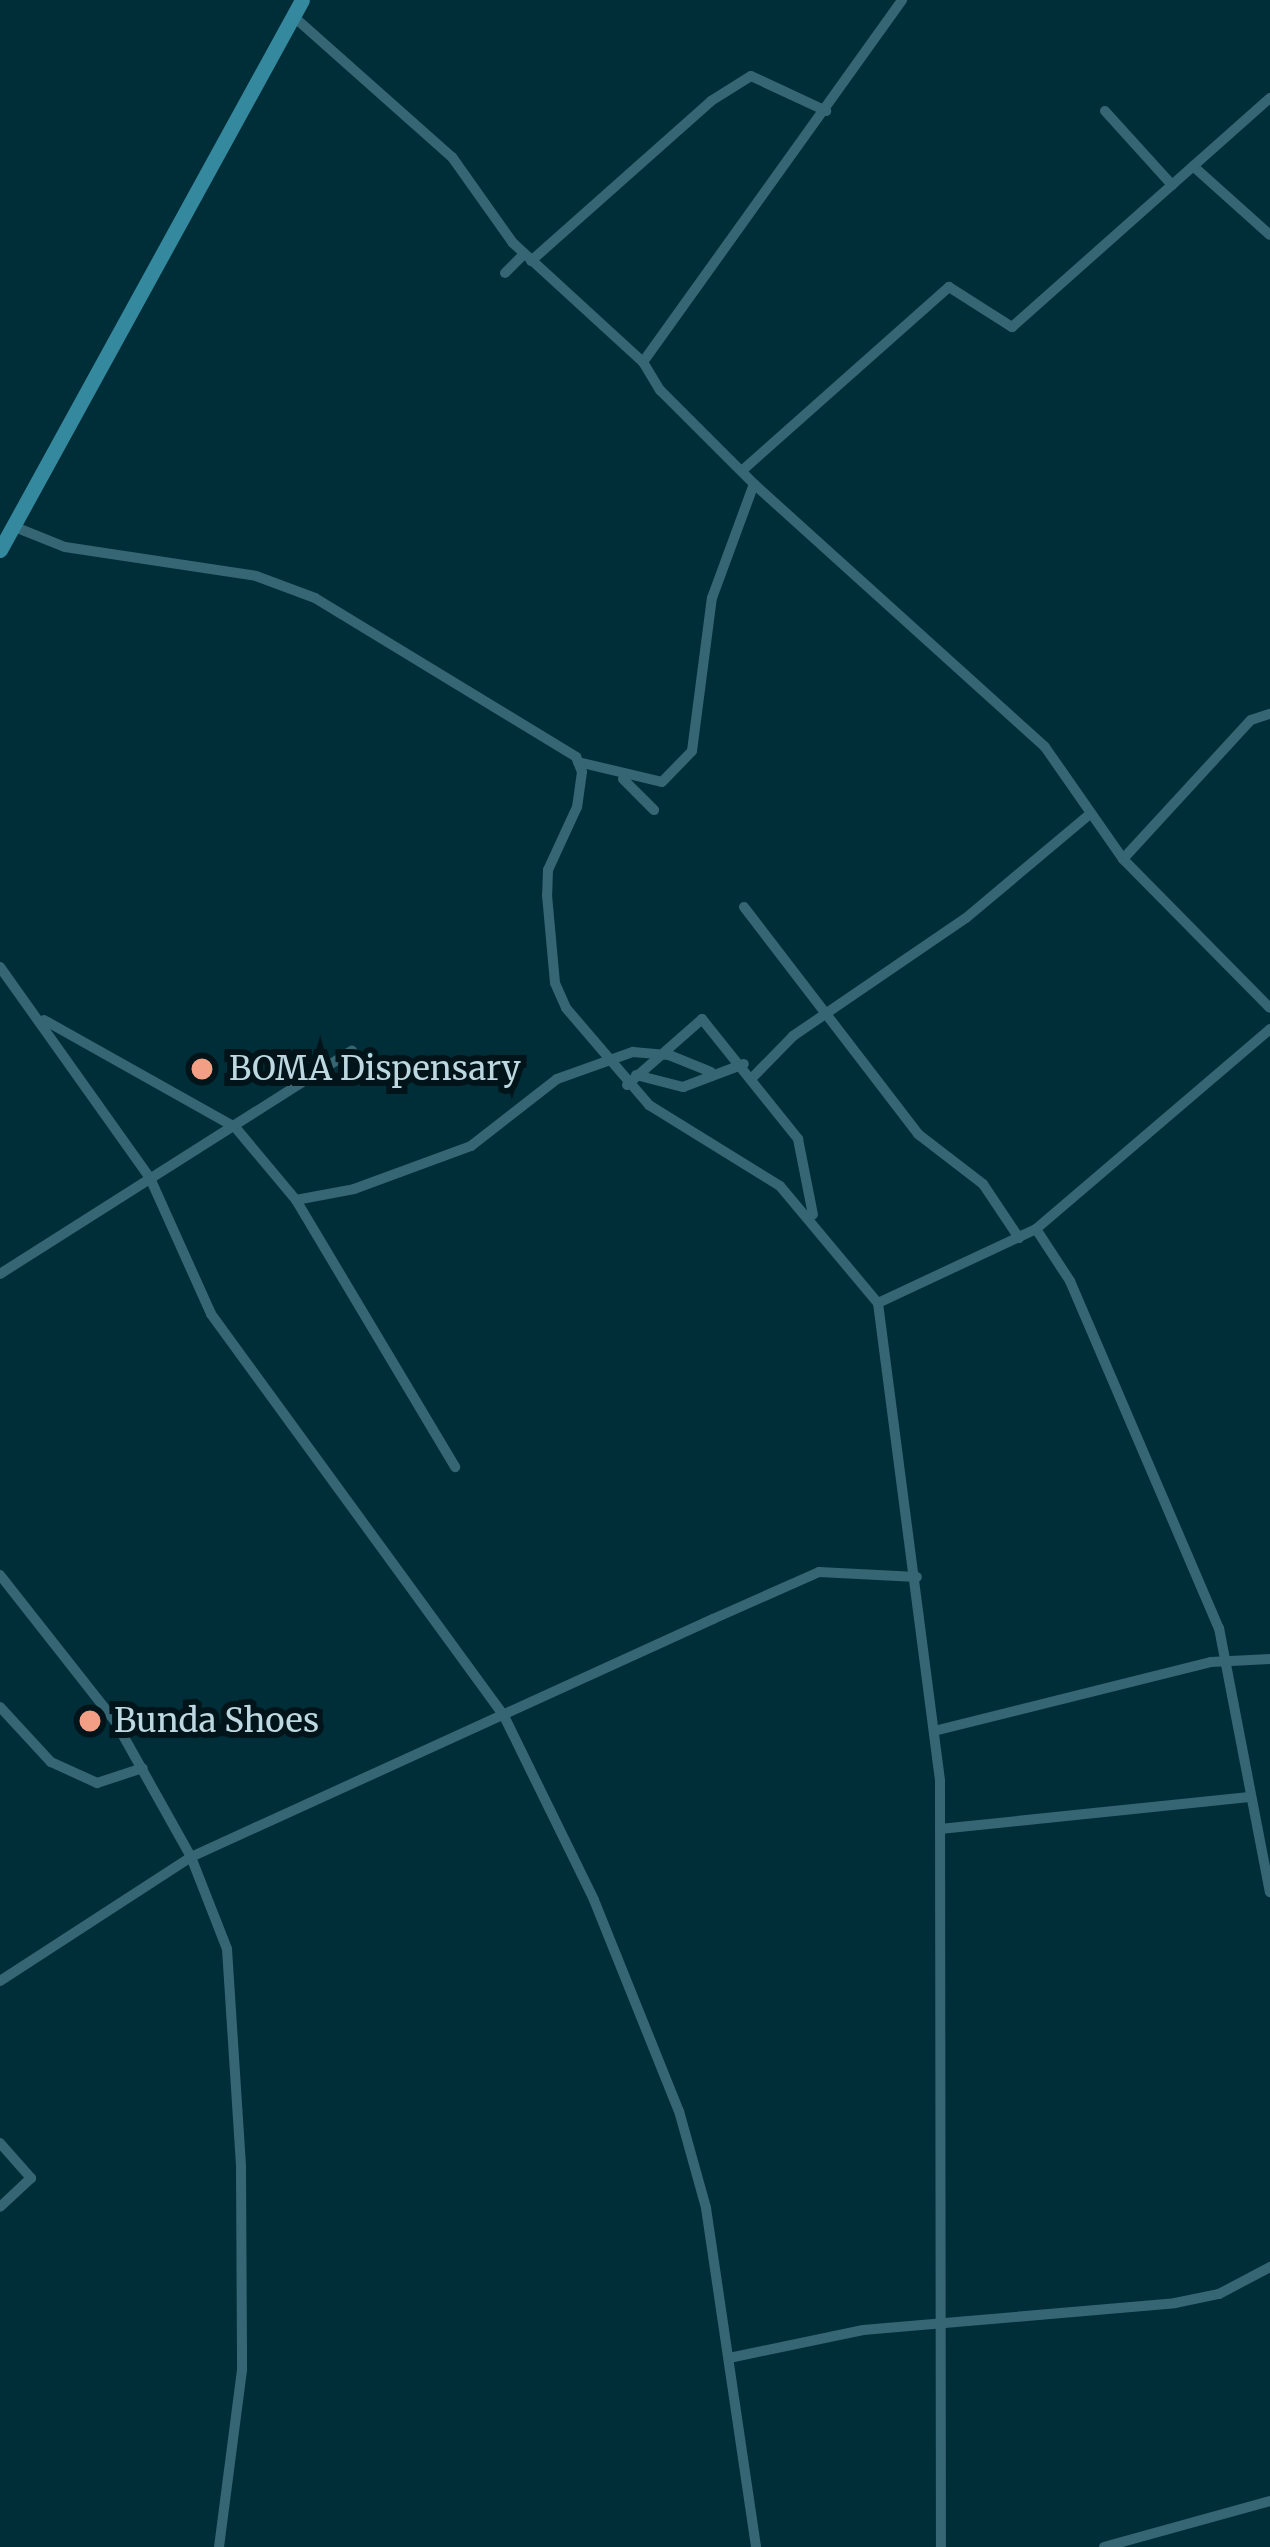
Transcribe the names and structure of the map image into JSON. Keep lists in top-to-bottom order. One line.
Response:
{"places":["BOMA Dispensary","Bunda Shoes"]}
